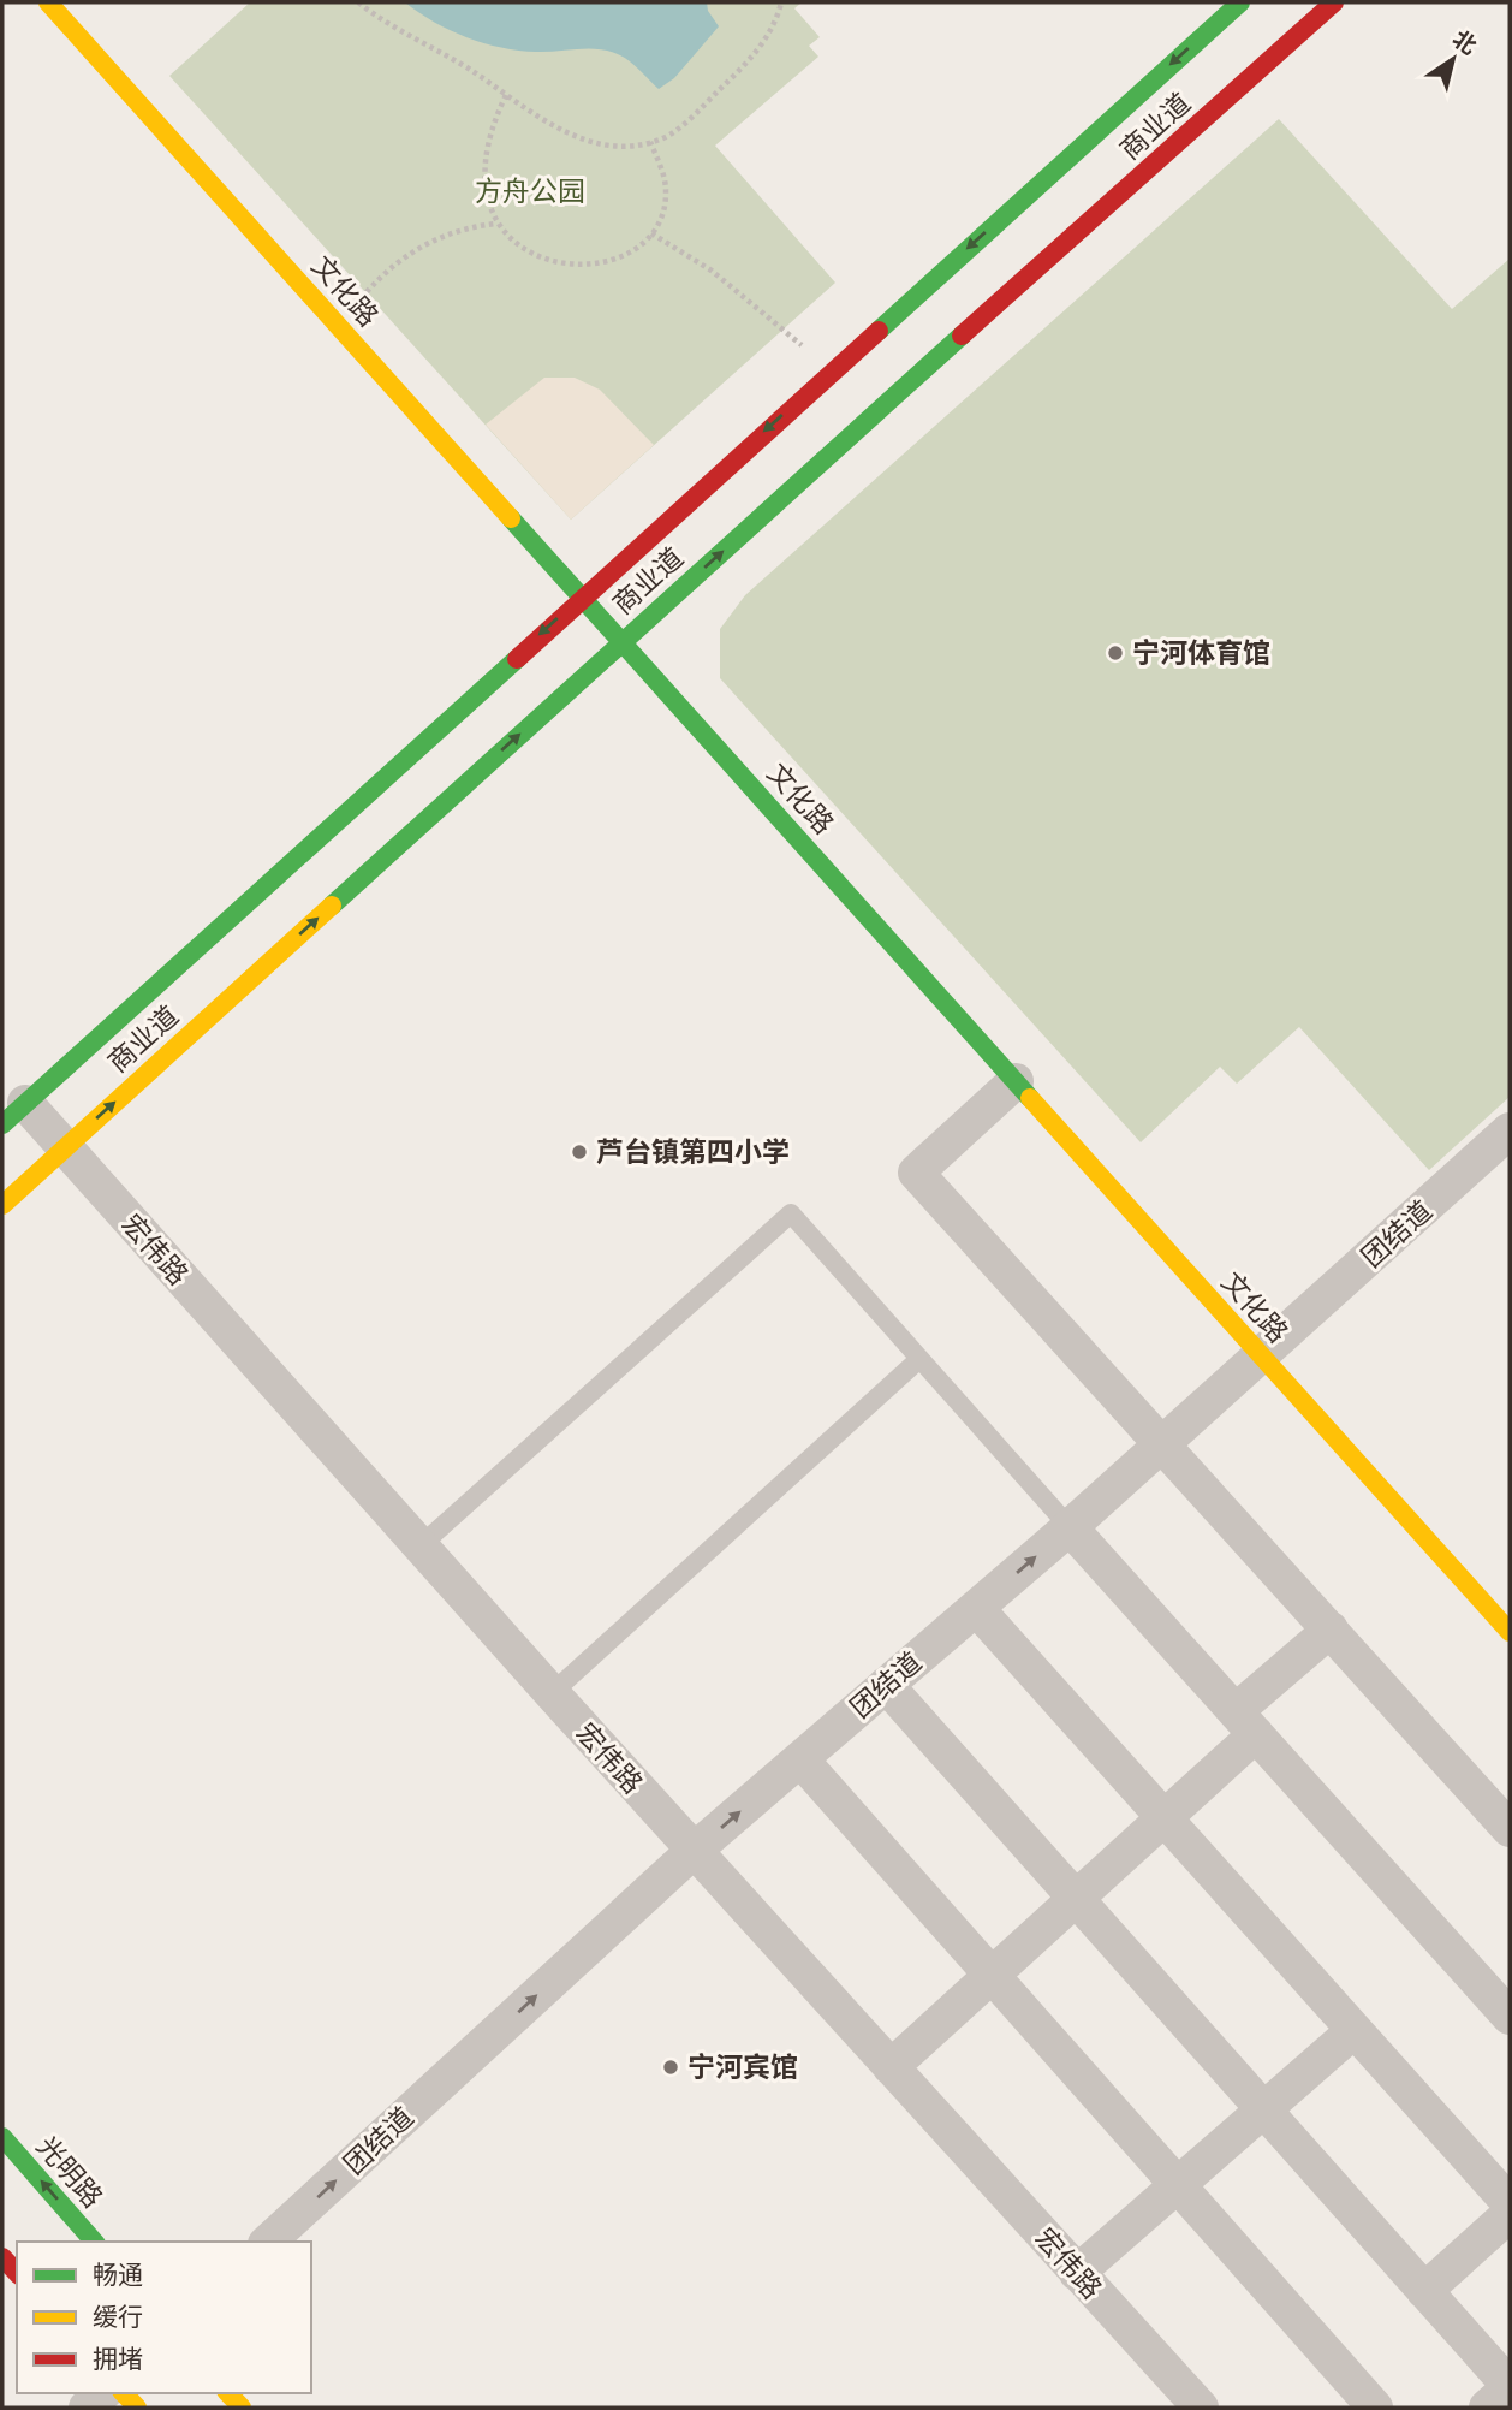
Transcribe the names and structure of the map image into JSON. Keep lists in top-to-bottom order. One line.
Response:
{"streets":{"main road":["商业道","文化路","光明路"],"street":["团结道","宏伟路"]},"crossings":[["商业道","文化路"],["商业道","宏伟路"],["文化路","团结道"],["团结道","宏伟路"]],"one_way":["光明路"],"parks":["方舟公园"],"places":["宁河体育馆","芦台镇第四小学","宁河宾馆"],"legend":["畅通","缓行","拥堵"],"north":"top right"}
